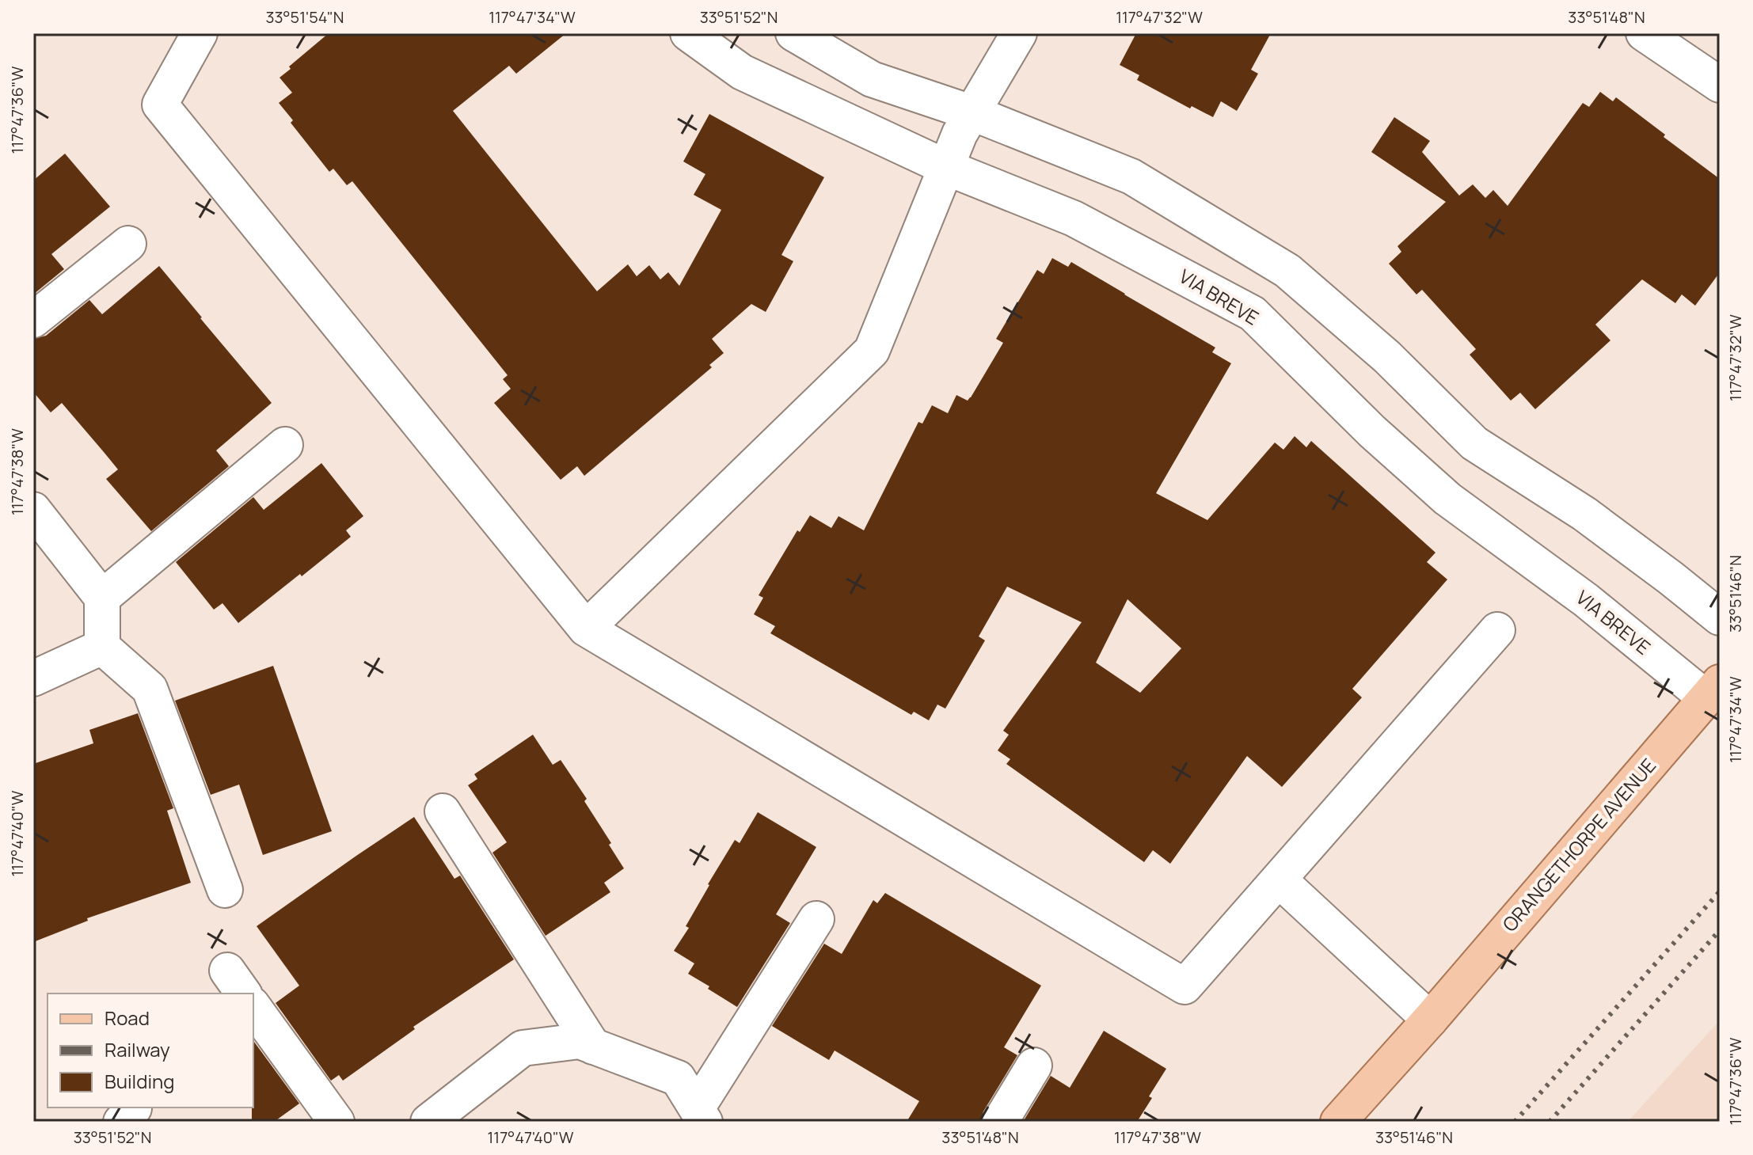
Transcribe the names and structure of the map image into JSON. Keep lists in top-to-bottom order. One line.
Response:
{"streets":{"main road":["ORANGETHORPE AVENUE"],"street":["VIA BREVE"]},"crossings":[["VIA BREVE","ORANGETHORPE AVENUE"]],"legend":["Road","Railway","Building"],"coordinates":["33°51'54\"N","117°47'34\"W","33°51'52\"N","117°47'32\"W","33°51'48\"N","117°47'36\"W","117°47'38\"W","33°51'46\"N","117°47'40\"W"]}
